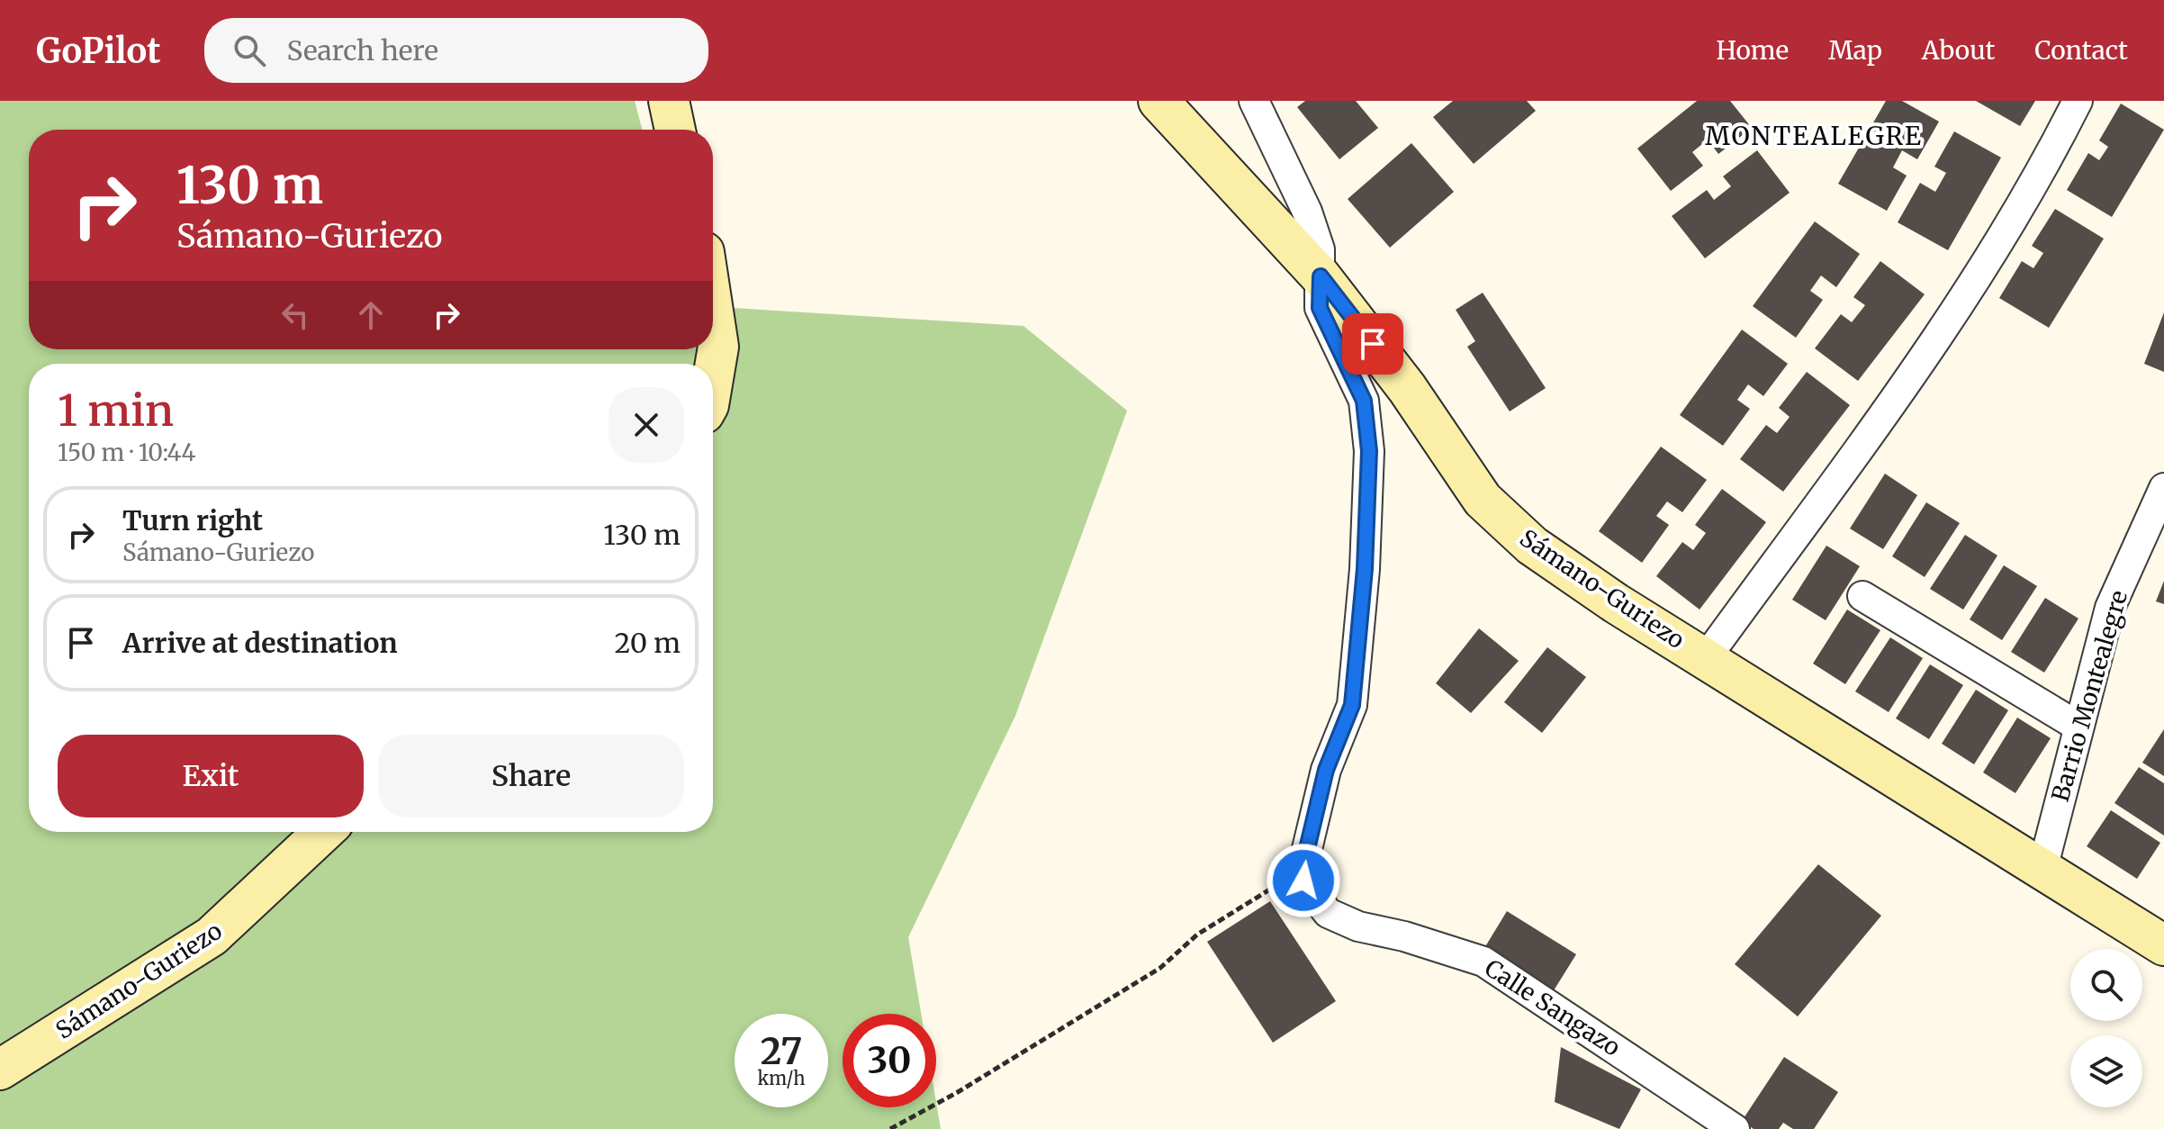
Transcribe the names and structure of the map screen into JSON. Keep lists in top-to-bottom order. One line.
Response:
{"streets":{"street":["Sámano-Guriezo","Barrio Montealegre","Calle Sangazo"]},"crossings":[["Sámano-Guriezo","Barrio Montealegre"]],"districts":["MONTEALEGRE"],"page":{"header":"GoPilot","search":"Search here","nav":["Home","Map","About","Contact"],"turn":["130 m","Sámano-Guriezo"],"heading":["1 min","150 m · 10:44"],"list":[{"name":"Turn right","note":"Sámano-Guriezo","value":"130 m"},{"name":"Arrive at destination","value":"20 m"}],"buttons":["Exit","Share"],"speed":"27 km/h","limit":"30"}}
